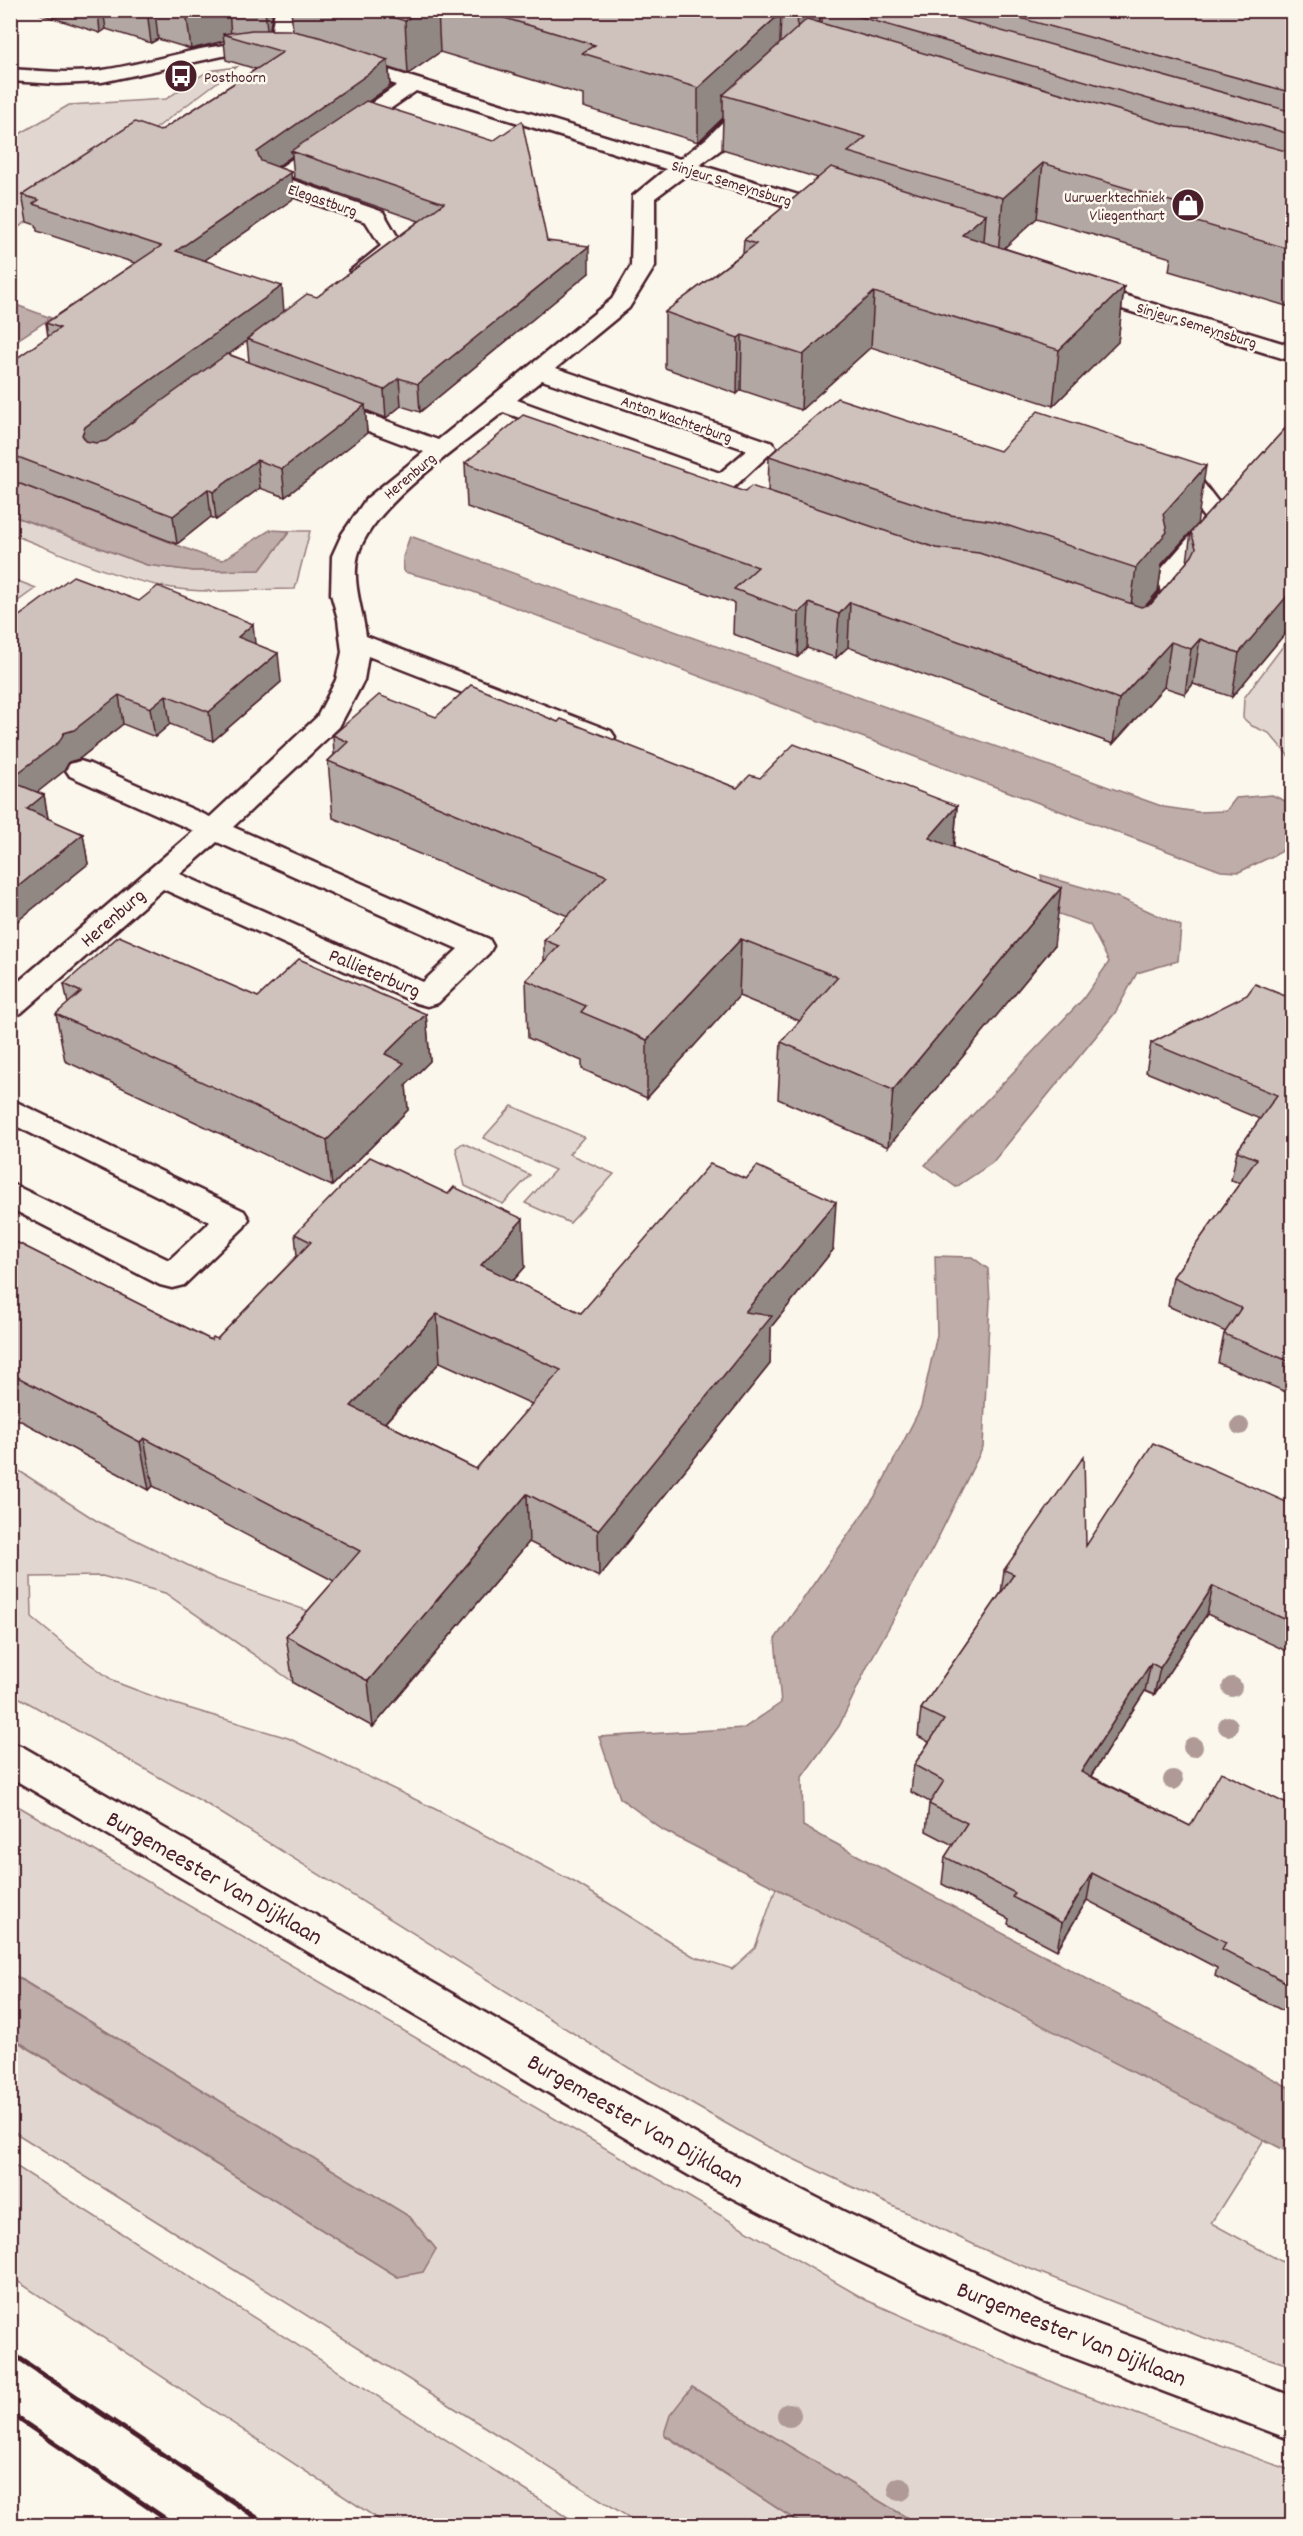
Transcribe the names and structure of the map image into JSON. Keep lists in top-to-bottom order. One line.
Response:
{"streets":{"street":["Sinjeur Semeynsburg","Elegastburg","Anton Wachterburg","Herenburg","Pallieterburg","Burgemeester Van Dijklaan"]},"crossings":[["Sinjeur Semeynsburg","Elegastburg"],["Sinjeur Semeynsburg","Herenburg"],["Anton Wachterburg","Herenburg"],["Herenburg","Pallieterburg"]],"places":{"bus stop":["Posthoorn"],"shop":["Uurwerktechniek Vliegenthart"]}}
